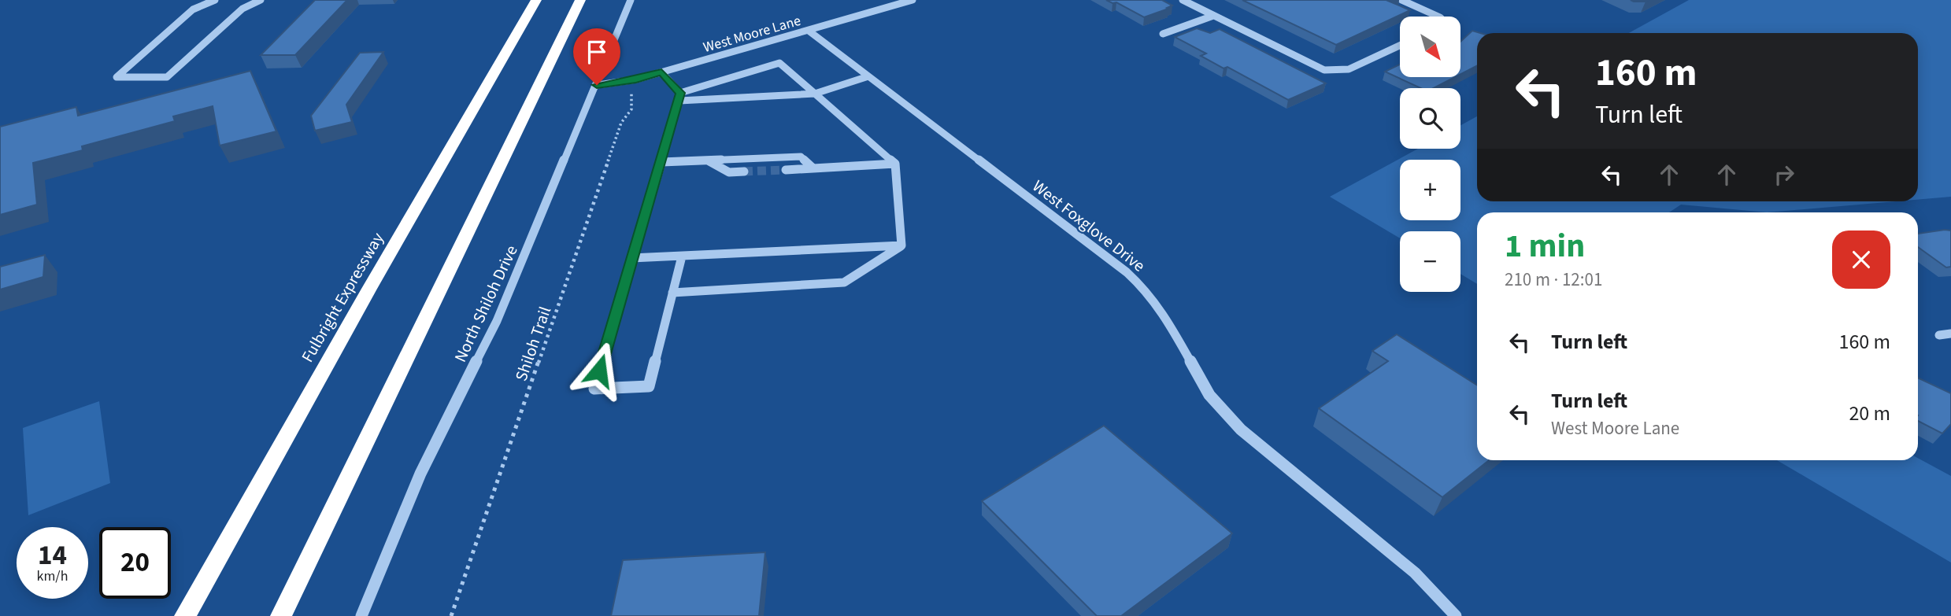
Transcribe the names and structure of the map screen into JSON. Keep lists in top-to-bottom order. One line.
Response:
{"streets":{"highway":["Fulbright Expressway"],"street":["West Moore Lane","West Foxglove Drive","North Shiloh Drive"],"path":["Shiloh Trail"]},"crossings":[["West Moore Lane","West Foxglove Drive"],["West Moore Lane","North Shiloh Drive"],["West Moore Lane","Shiloh Trail"]],"north":"bottom right","page":{"map_buttons":["+","−"],"turn":["160 m","Turn left"],"heading":["1 min","210 m · 12:01"],"list":[{"name":"Turn left","value":"160 m"},{"name":"Turn left","note":"West Moore Lane","value":"20 m"}],"speed":"14 km/h","limit":"20"}}
